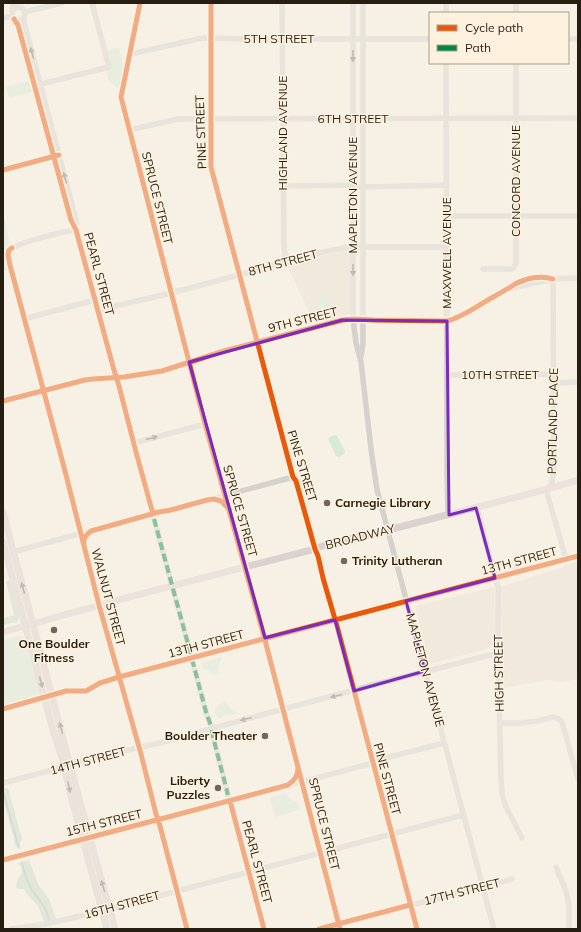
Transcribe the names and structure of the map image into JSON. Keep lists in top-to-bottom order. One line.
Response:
{"streets":{"main road":["BROADWAY"],"street":["5TH STREET","6TH STREET","PINE STREET","HIGHLAND AVENUE","CONCORD AVENUE","MAPLETON AVENUE","SPRUCE STREET","MAXWELL AVENUE","8TH STREET","PEARL STREET","9TH STREET","10TH STREET","PORTLAND PLACE","13TH STREET","WALNUT STREET","HIGH STREET","14TH STREET","15TH STREET","17TH STREET","16TH STREET"]},"crossings":[["5TH STREET","PINE STREET"],["5TH STREET","HIGHLAND AVENUE"],["5TH STREET","MAPLETON AVENUE"],["5TH STREET","SPRUCE STREET"],["6TH STREET","PINE STREET"],["6TH STREET","HIGHLAND AVENUE"],["6TH STREET","CONCORD AVENUE"],["6TH STREET","MAPLETON AVENUE"],["6TH STREET","SPRUCE STREET"],["6TH STREET","MAXWELL AVENUE"],["PINE STREET","8TH STREET"],["PINE STREET","9TH STREET"],["PINE STREET","BROADWAY"],["PINE STREET","13TH STREET"],["PINE STREET","14TH STREET"],["PINE STREET","15TH STREET"],["PINE STREET","17TH STREET"],["PINE STREET","16TH STREET"],["HIGHLAND AVENUE","8TH STREET"],["MAPLETON AVENUE","8TH STREET"],["MAPLETON AVENUE","9TH STREET"],["MAPLETON AVENUE","BROADWAY"],["MAPLETON AVENUE","13TH STREET"],["MAPLETON AVENUE","14TH STREET"],["MAPLETON AVENUE","15TH STREET"],["MAPLETON AVENUE","17TH STREET"],["MAPLETON AVENUE","16TH STREET"],["SPRUCE STREET","8TH STREET"],["SPRUCE STREET","9TH STREET"],["SPRUCE STREET","BROADWAY"],["SPRUCE STREET","13TH STREET"],["SPRUCE STREET","14TH STREET"],["SPRUCE STREET","15TH STREET"],["SPRUCE STREET","17TH STREET"],["SPRUCE STREET","16TH STREET"],["MAXWELL AVENUE","8TH STREET"],["MAXWELL AVENUE","9TH STREET"],["MAXWELL AVENUE","10TH STREET"],["MAXWELL AVENUE","BROADWAY"],["8TH STREET","PEARL STREET"],["PEARL STREET","9TH STREET"],["PEARL STREET","BROADWAY"],["PEARL STREET","WALNUT STREET"],["PEARL STREET","15TH STREET"],["PEARL STREET","16TH STREET"],["9TH STREET","PORTLAND PLACE"],["9TH STREET","WALNUT STREET"],["10TH STREET","PORTLAND PLACE"],["PORTLAND PLACE","BROADWAY"],["PORTLAND PLACE","13TH STREET"],["BROADWAY","WALNUT STREET"],["BROADWAY","HIGH STREET"],["13TH STREET","WALNUT STREET"],["13TH STREET","HIGH STREET"],["WALNUT STREET","14TH STREET"],["WALNUT STREET","15TH STREET"],["WALNUT STREET","16TH STREET"],["HIGH STREET","14TH STREET"]],"one_way":["14TH STREET"],"places":["Carnegie Library","Trinity Lutheran","One Boulder Fitness","Boulder Theater","Liberty Puzzles"],"legend":["Cycle path","Path"]}
